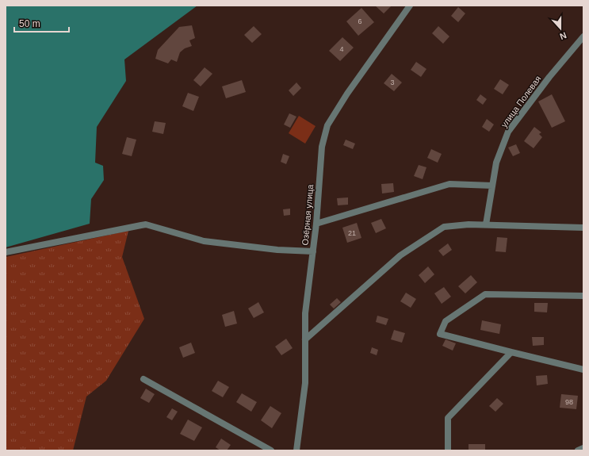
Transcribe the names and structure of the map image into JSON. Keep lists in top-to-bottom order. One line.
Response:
{"streets":{"street":["улица Полевая","Озёрная улица"]},"house_numbers":["6","4","3","21","98"],"scale_bar":"50 m","north":"bottom"}
